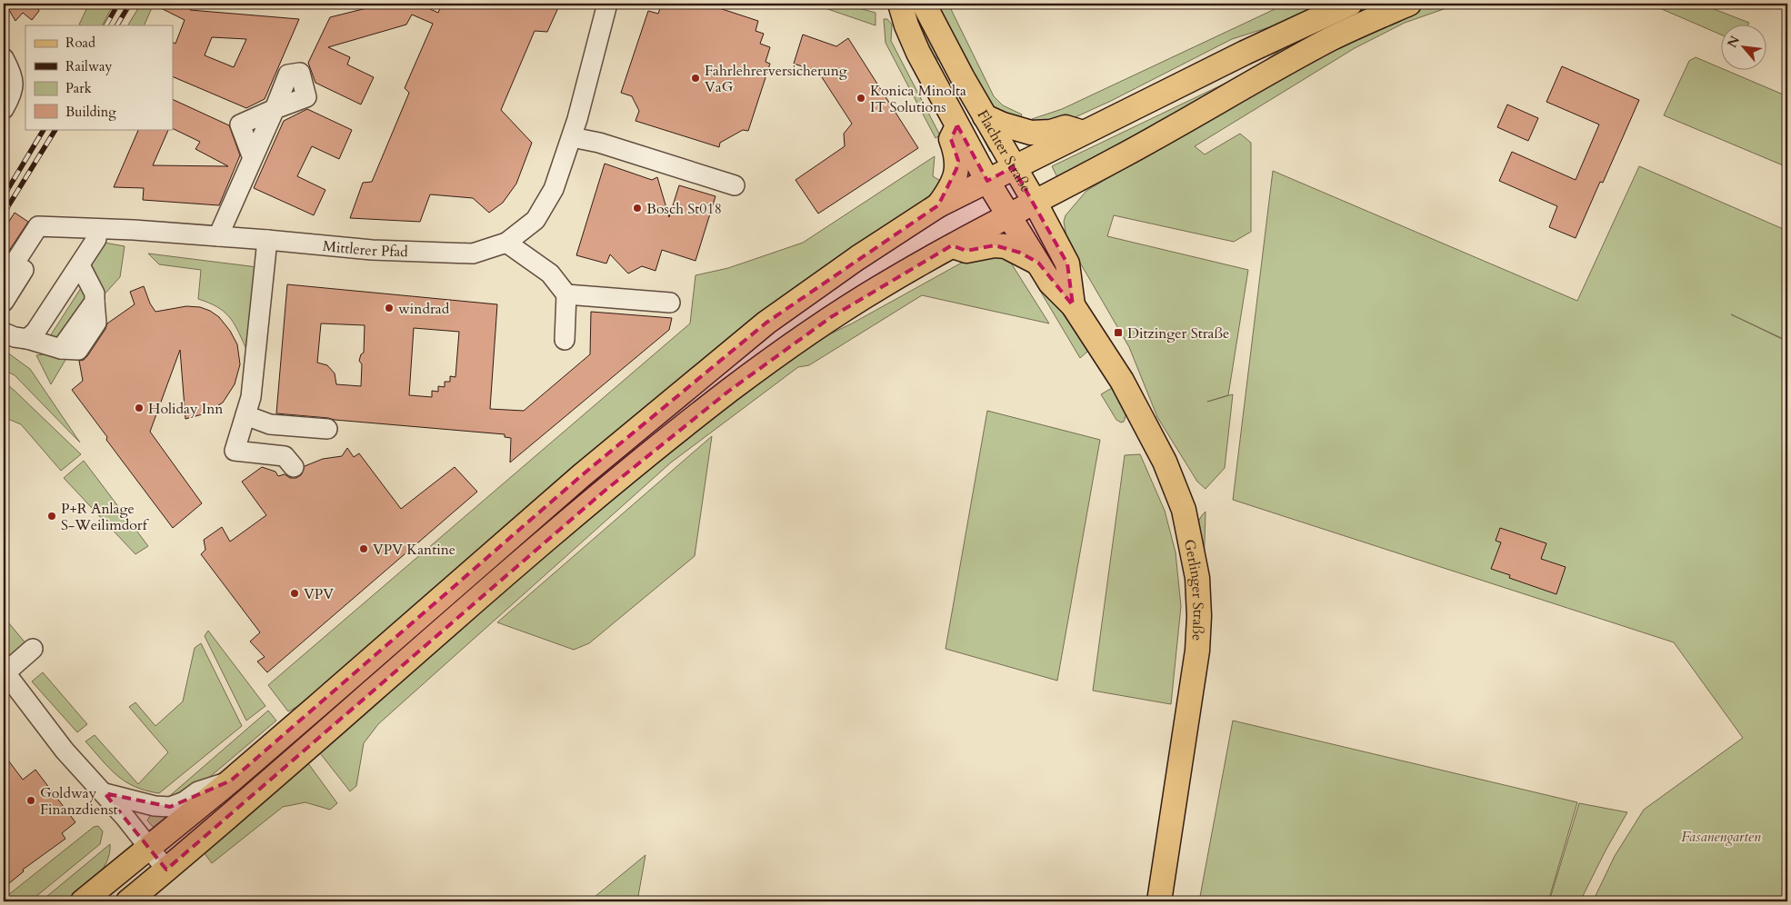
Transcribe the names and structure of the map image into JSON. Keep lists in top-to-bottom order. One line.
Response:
{"streets":{"main road":["Flachter Straße","Gerlinger Straße"],"street":["Mittlerer Pfad"]},"crossings":[["Flachter Straße","Gerlinger Straße"]],"parks":["Fasanengarten"],"places":{"other":["Fahrlehrerversicherung VaG","Konica Minolta IT Solutions","Bosch St018","windrad","Holiday Inn","P+R Anlage S-Weilimdorf","VPV Kantine","VPV","Goldway Finanzdienst"],"transit":["Ditzinger Straße"]},"legend":["Road","Railway","Park","Building"],"north":"top left"}
